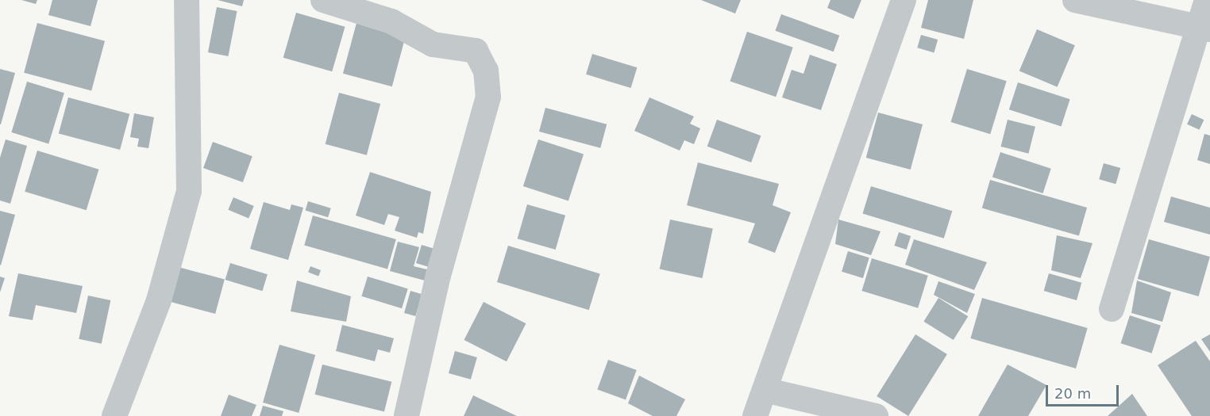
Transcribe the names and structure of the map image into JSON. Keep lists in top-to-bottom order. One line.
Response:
{"scale_bar":"20 m"}
